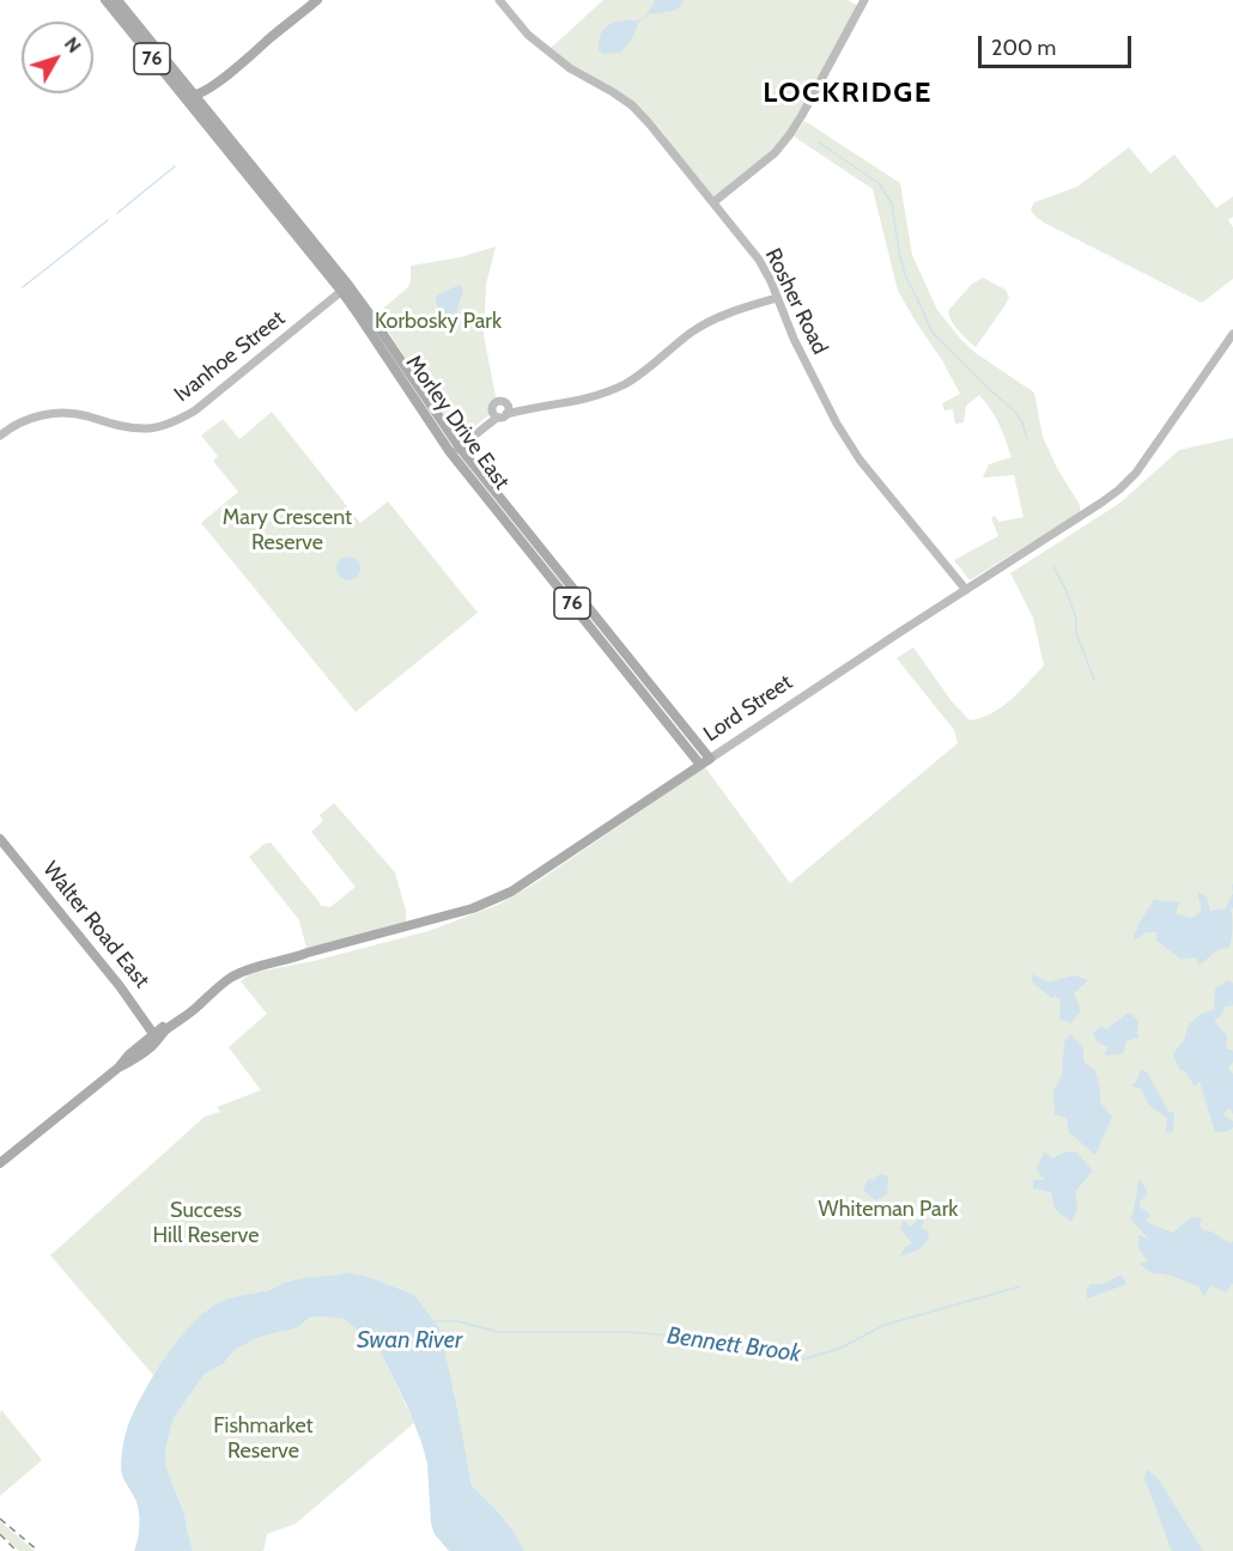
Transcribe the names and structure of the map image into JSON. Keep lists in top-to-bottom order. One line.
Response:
{"streets":{"main road":["76","Morley Drive East","Lord Street","Walter Road East"],"street":["Rosher Road","Ivanhoe Street"]},"crossings":[["Rosher Road","Lord Street"],["Ivanhoe Street","Morley Drive East"],["Morley Drive East","Lord Street"],["Lord Street","Walter Road East"]],"districts":["LOCKRIDGE"],"water":["Swan River","Bennett Brook"],"parks":["Korbosky Park","Mary Crescent Reserve","Whiteman Park","Success Hill Reserve","Fishmarket Reserve"],"scale_bar":"200 m","north":"top right"}
